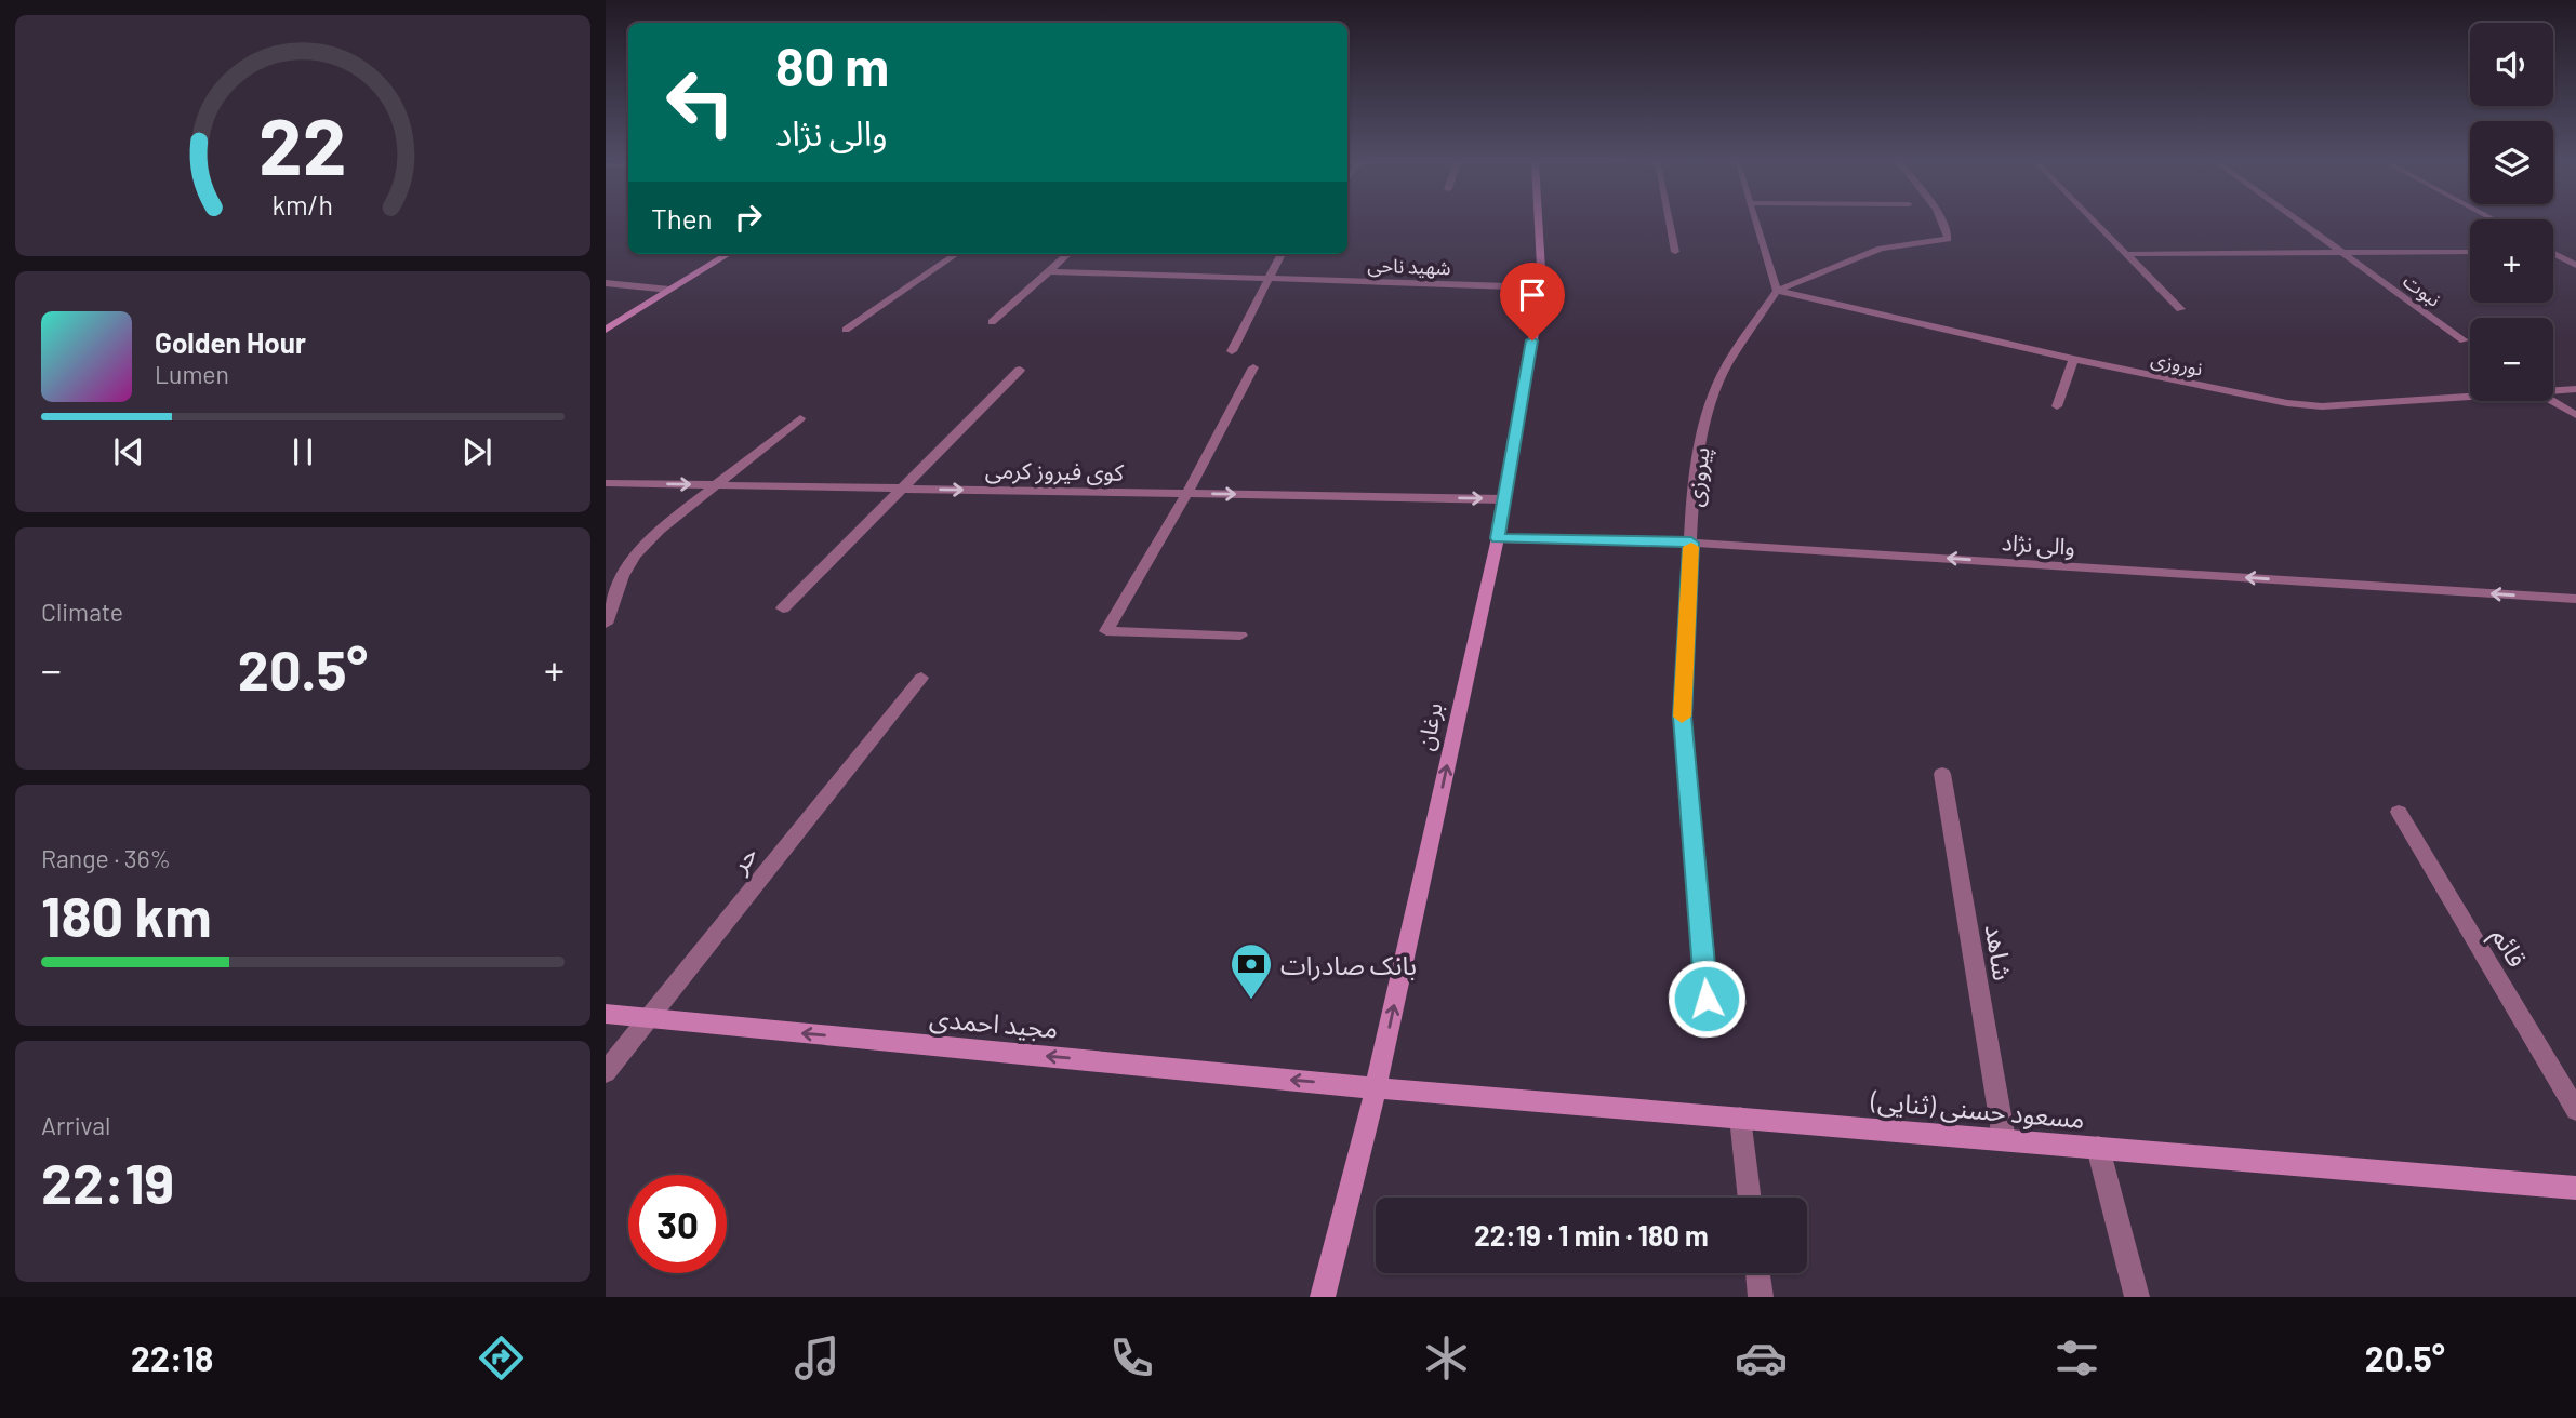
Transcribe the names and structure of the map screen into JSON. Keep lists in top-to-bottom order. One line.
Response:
{"streets":{"street":["شهید ناحی","نبوت","نوروزی","کوی فیروز کرمی","پیروزی","والی نژاد","برغان","حر","قائم","شاهد","مجید احمدی","مسعود حسنی (ثنایی)"]},"crossings":[["شهید ناحی","برغان"],["نوروزی","پیروزی"],["کوی فیروز کرمی","برغان"],["پیروزی","والی نژاد"],["والی نژاد","برغان"],["برغان","مجید احمدی"],["برغان","مسعود حسنی (ثنایی)"],["حر","مجید احمدی"],["شاهد","مسعود حسنی (ثنایی)"],["مجید احمدی","مسعود حسنی (ثنایی)"]],"one_way":["کوی فیروز کرمی","والی نژاد","برغان","مجید احمدی"],"places":{"bank":["بانک صادرات"]},"page":{"map_buttons":["+","−"],"turn":["80 m","والی نژاد"],"then":"Then","song":["Golden Hour","Lumen"],"tile":["Climate",["Range · 36%","180 km"],["Arrival","22:19"]],"heat":["−","20.5°","+"],"limit":"30","trip":"22:19 · 1 min · 180 m","tabs":["22:18","20.5°"],"gauge":["22","km/h"]}}
